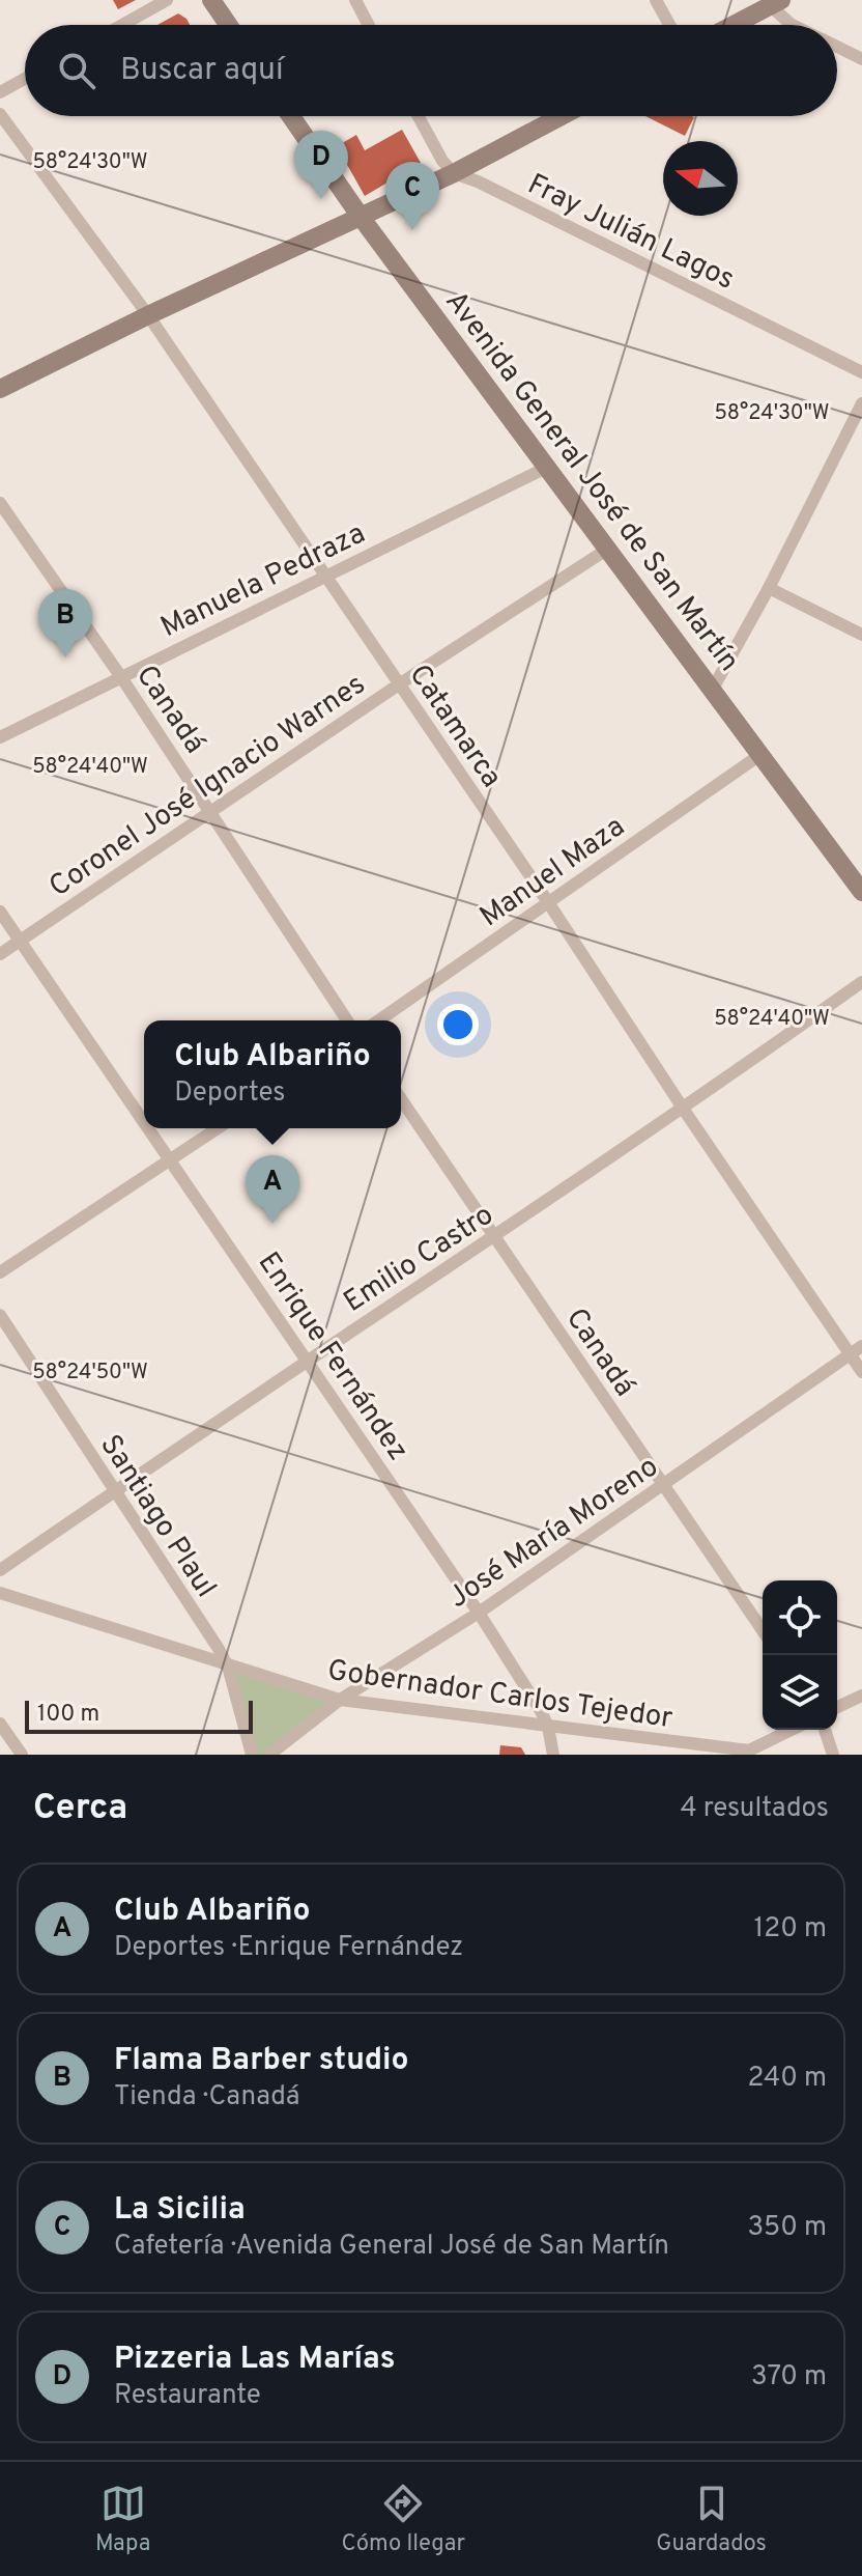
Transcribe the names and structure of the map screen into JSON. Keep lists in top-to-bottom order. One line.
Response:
{"streets":{"main road":["Avenida General José de San Martín"],"street":["Fray Julián Lagos","Manuela Pedraza","Canadá","Catamarca","Coronel José Ignacio Warnes","Manuel Maza","Emilio Castro","Enrique Fernández","Santiago Plaul","José María Moreno","Gobernador Carlos Tejedor"]},"crossings":[["Avenida General José de San Martín","Manuela Pedraza"],["Avenida General José de San Martín","Coronel José Ignacio Warnes"],["Avenida General José de San Martín","Manuel Maza"],["Manuela Pedraza","Canadá"],["Manuela Pedraza","Catamarca"],["Canadá","Coronel José Ignacio Warnes"],["Canadá","Emilio Castro"],["Canadá","José María Moreno"],["Catamarca","Coronel José Ignacio Warnes"],["Catamarca","Manuel Maza"],["Catamarca","Emilio Castro"],["Catamarca","José María Moreno"],["Coronel José Ignacio Warnes","Enrique Fernández"],["Emilio Castro","Enrique Fernández"],["Emilio Castro","Santiago Plaul"],["Enrique Fernández","José María Moreno"],["Enrique Fernández","Gobernador Carlos Tejedor"],["Santiago Plaul","Gobernador Carlos Tejedor"],["José María Moreno","Gobernador Carlos Tejedor"]],"scale_bar":"100 m","north":"left","page":{"search":"Buscar aquí","pins":["D","C","B","A"],"popup":["Club Albariño","Deportes"],"scale":"100 m","heading":["Cerca","4 resultados"],"list":[{"mark":"A","name":"Club Albariño","note":"Deportes · Enrique Fernández","value":"120 m"},{"mark":"B","name":"Flama Barber studio","note":"Tienda · Canadá","value":"240 m"},{"mark":"C","name":"La Sicilia","note":"Cafetería · Avenida General José de San Martín","value":"350 m"},{"mark":"D","name":"Pizzeria Las Marías","note":"Restaurante","value":"370 m"}],"nav":["Mapa","Cómo llegar","Guardados"]},"coordinates":["58°24'30\"W","58°24'40\"W","58°24'50\"W"]}
